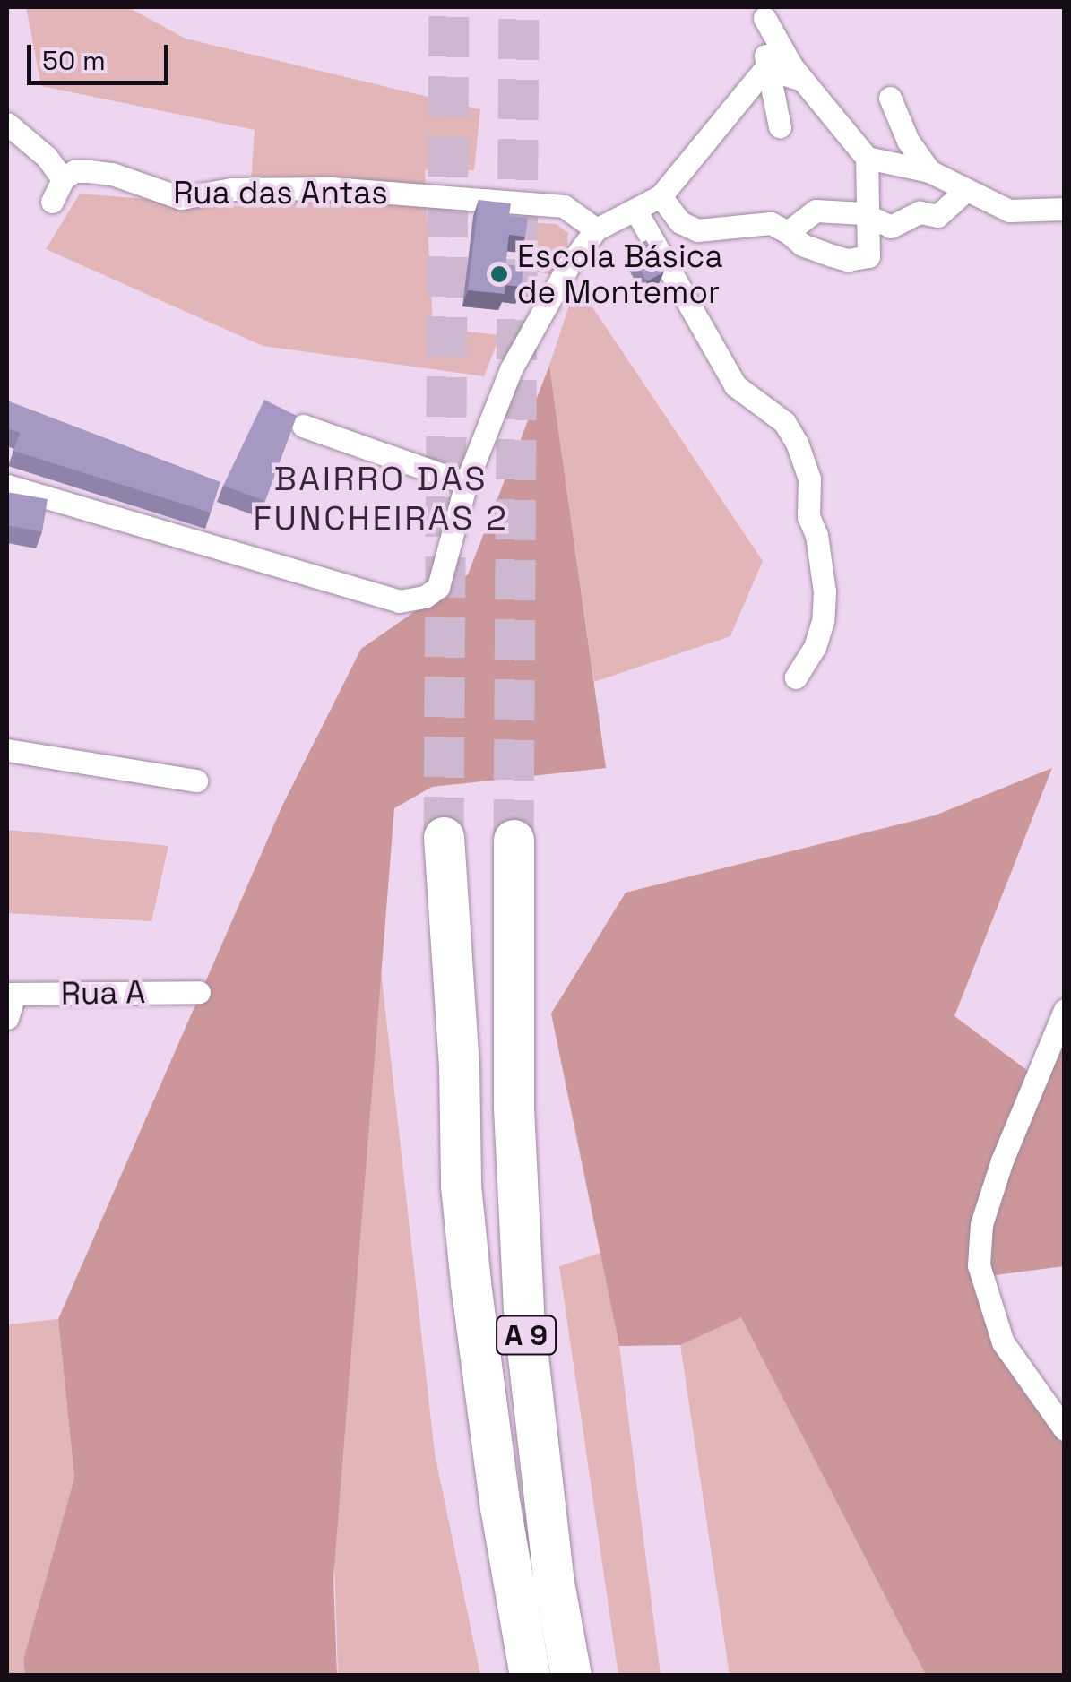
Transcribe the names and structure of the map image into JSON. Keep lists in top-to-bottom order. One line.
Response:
{"streets":{"highway":["A 9"],"street":["Rua das Antas","Rua A"]},"districts":["BAIRRO DAS FUNCHEIRAS 2"],"places":["Escola Básica de Montemor"],"scale_bar":"50 m"}
